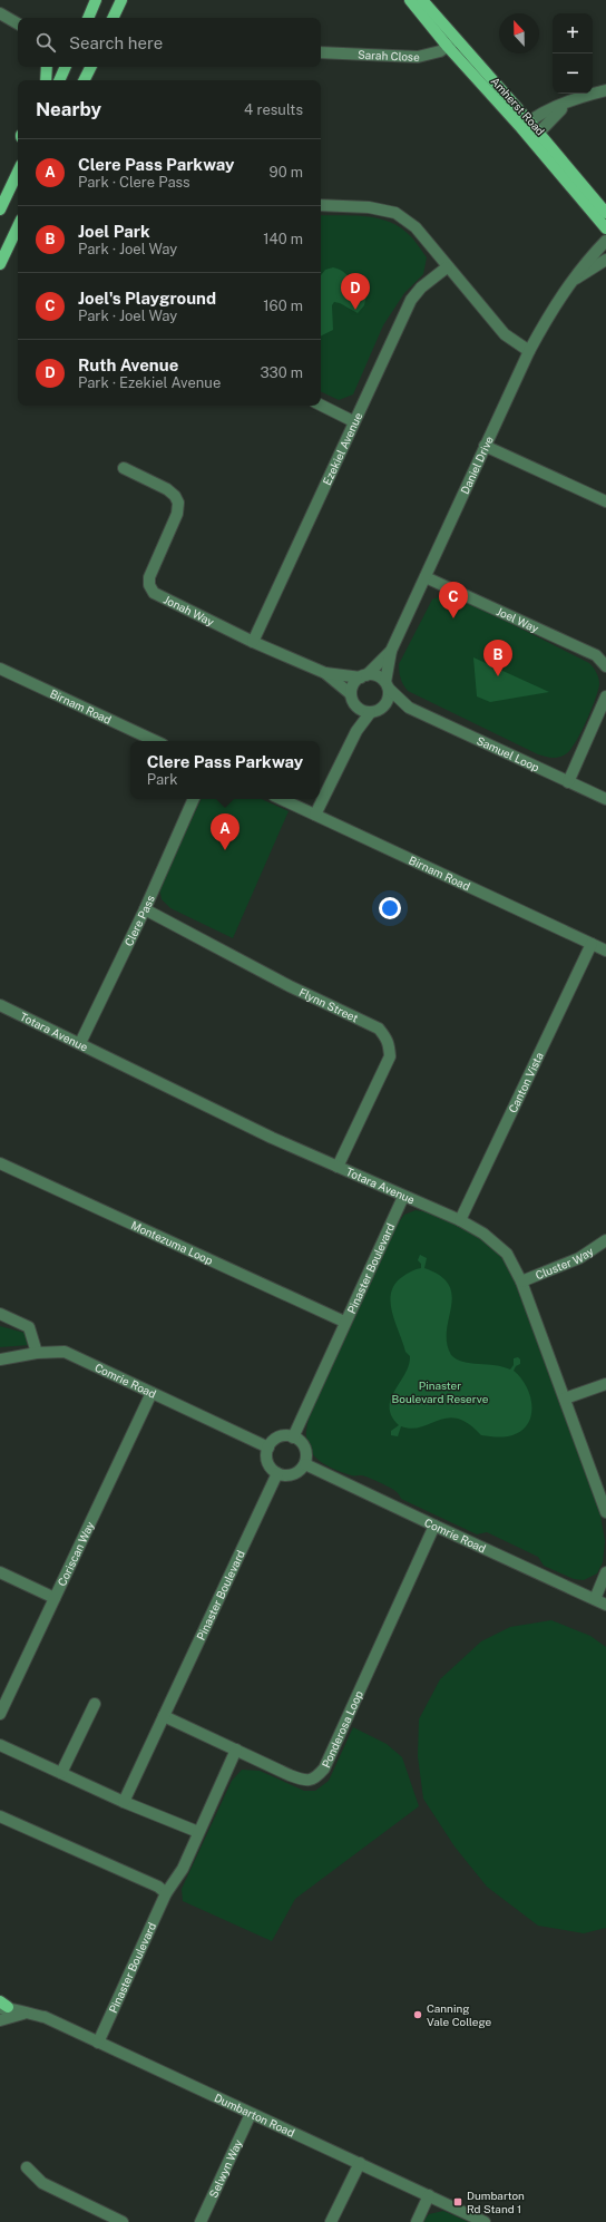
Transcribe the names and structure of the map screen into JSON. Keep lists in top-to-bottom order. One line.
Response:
{"streets":{"main road":["Amherst Road"],"street":["Sarah Close","Ezekiel Avenue","Daniel Drive","Jonah Way","Joel Way","Birnam Road","Samuel Loop","Clere Pass","Flynn Street","Totara Avenue","Canton Vista","Montezuma Loop","Cluster Way","Pinaster Boulevard","Comrie Road","Coriscan Way","Ponderosa Loop","Dumbarton Road","Selwyn Way"]},"crossings":[["Sarah Close","Amherst Road"],["Ezekiel Avenue","Jonah Way"],["Daniel Drive","Jonah Way"],["Daniel Drive","Joel Way"],["Daniel Drive","Samuel Loop"],["Jonah Way","Samuel Loop"],["Birnam Road","Canton Vista"],["Clere Pass","Flynn Street"],["Clere Pass","Totara Avenue"],["Flynn Street","Totara Avenue"],["Totara Avenue","Canton Vista"],["Totara Avenue","Cluster Way"],["Totara Avenue","Pinaster Boulevard"],["Montezuma Loop","Pinaster Boulevard"],["Pinaster Boulevard","Comrie Road"],["Pinaster Boulevard","Ponderosa Loop"],["Pinaster Boulevard","Dumbarton Road"],["Comrie Road","Coriscan Way"],["Comrie Road","Ponderosa Loop"],["Dumbarton Road","Selwyn Way"]],"parks":["Pinaster Boulevard Reserve"],"places":{"other":["Canning Vale College"],"transit":["Dumbarton Rd Stand 1"]},"north":"top","page":{"map_buttons":["+","−"],"search":"Search here","heading":["Nearby","4 results"],"list":[{"mark":"A","name":"Clere Pass Parkway","note":"Park · Clere Pass","value":"90 m"},{"mark":"B","name":"Joel Park","note":"Park · Joel Way","value":"140 m"},{"mark":"C","name":"Joel's Playground","note":"Park · Joel Way","value":"160 m"},{"mark":"D","name":"Ruth Avenue","note":"Park · Ezekiel Avenue","value":"330 m"}],"pins":["D","C","B","A"],"popup":["Clere Pass Parkway","Park"]}}
